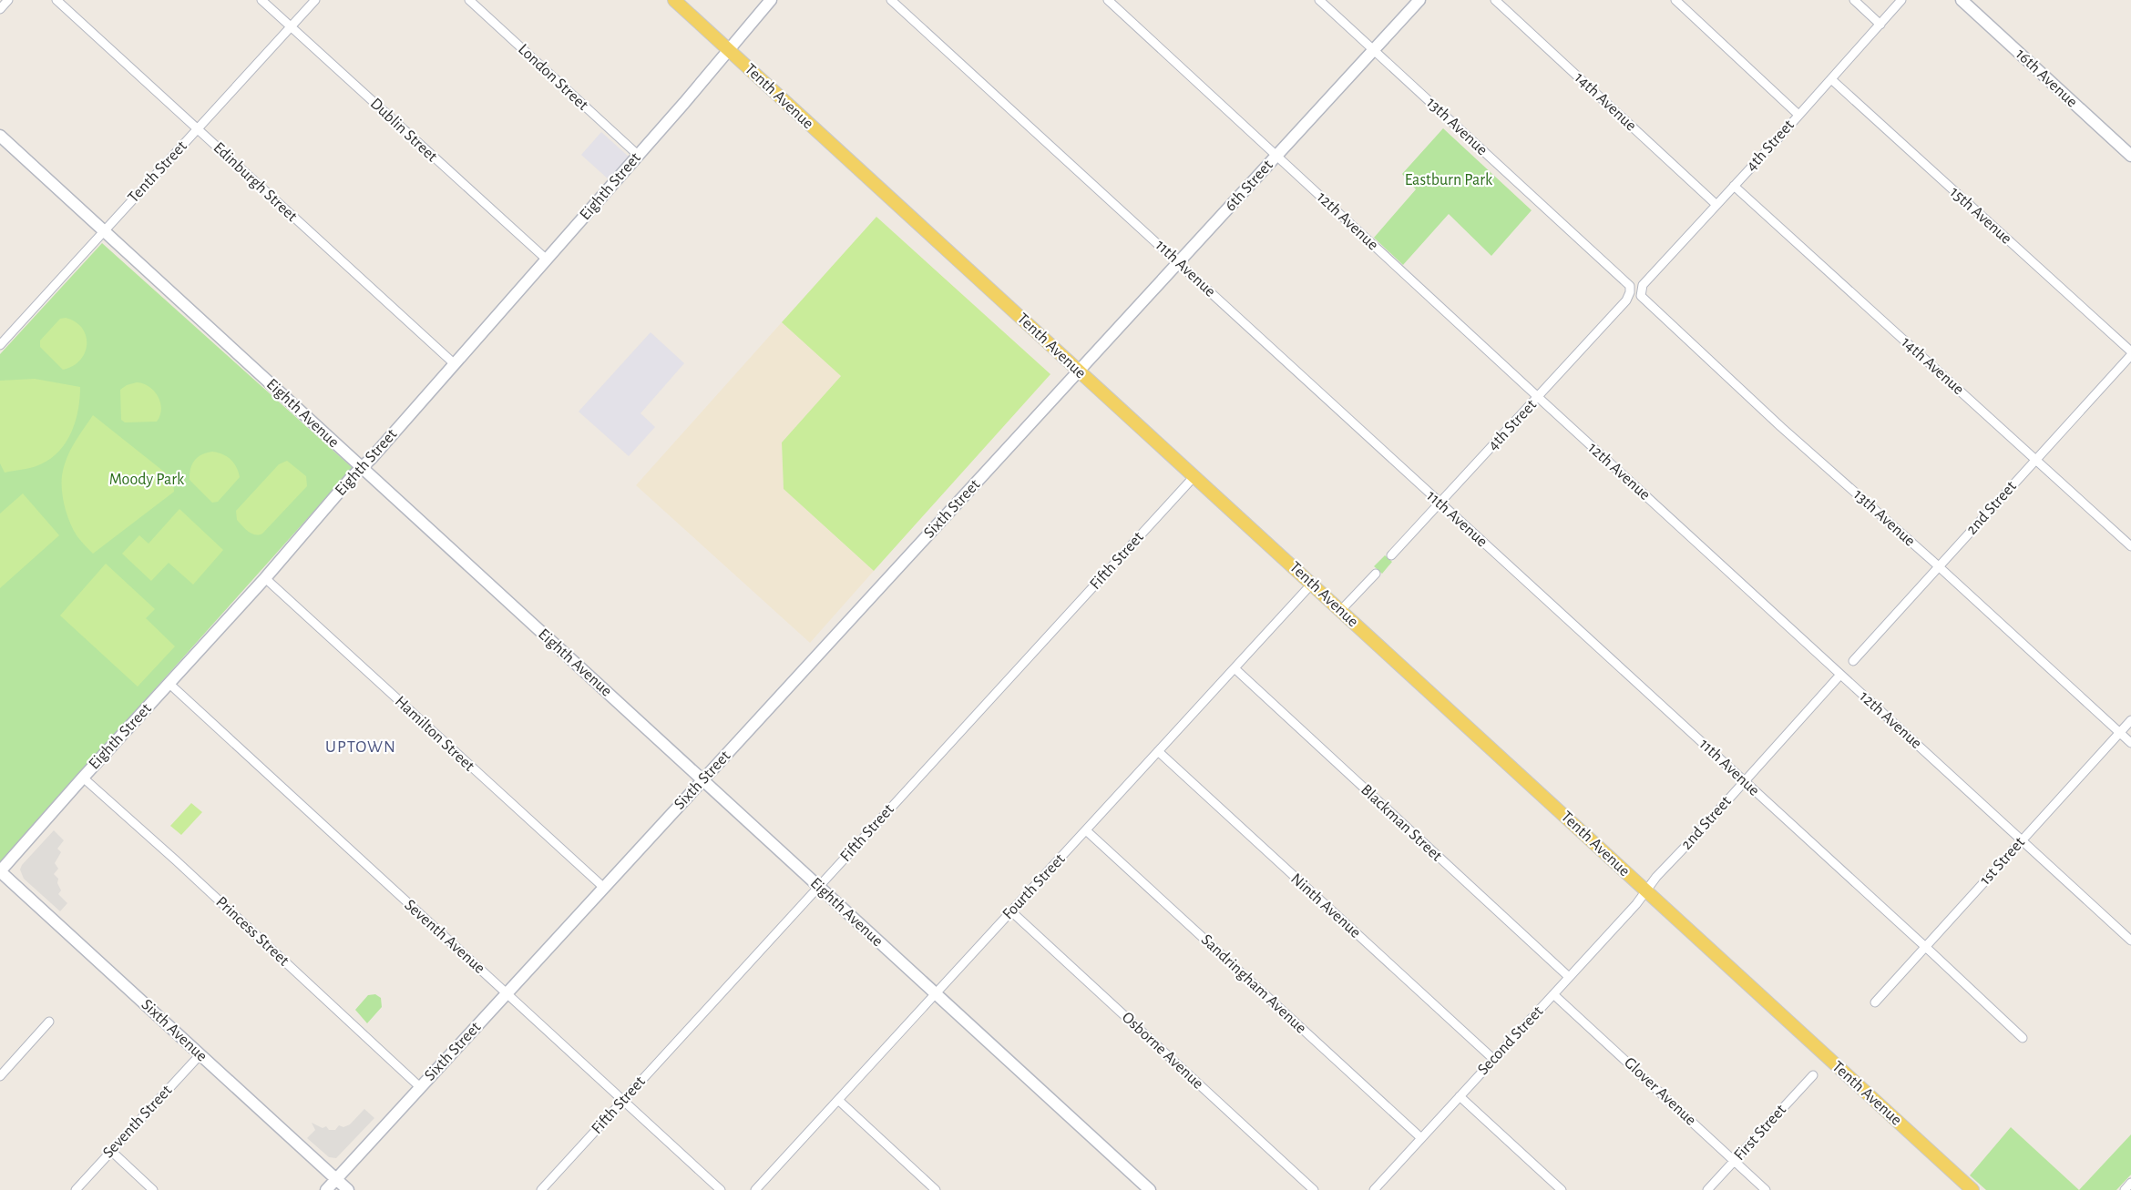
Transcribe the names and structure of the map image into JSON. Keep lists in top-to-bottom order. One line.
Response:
{"streets":{"main road":["Tenth Avenue"],"street":["London Street","16th Avenue","14th Avenue","13th Avenue","Dublin Street","4th Street","Tenth Street","Edinburgh Street","6th Street","Eighth Street","15th Avenue","12th Avenue","11th Avenue","Eighth Avenue","2nd Street","Sixth Street","Fifth Street","Hamilton Street","Blackman Street","1st Street","Fourth Street","Ninth Avenue","Princess Street","Seventh Avenue","Sandringham Avenue","Sixth Avenue","Second Street","Osborne Avenue","Glover Avenue","Seventh Street","First Street"]},"crossings":[["London Street","Eighth Street"],["Tenth Avenue","6th Street"],["Tenth Avenue","Eighth Street"],["Tenth Avenue","2nd Street"],["Tenth Avenue","Sixth Street"],["Tenth Avenue","Fifth Street"],["Tenth Avenue","Fourth Street"],["Tenth Avenue","Second Street"],["14th Avenue","4th Street"],["14th Avenue","2nd Street"],["13th Avenue","4th Street"],["13th Avenue","6th Street"],["13th Avenue","2nd Street"],["13th Avenue","1st Street"],["Dublin Street","Tenth Street"],["Dublin Street","Eighth Street"],["4th Street","15th Avenue"],["4th Street","12th Avenue"],["4th Street","11th Avenue"],["Tenth Street","Edinburgh Street"],["Tenth Street","Eighth Avenue"],["Edinburgh Street","Eighth Street"],["6th Street","12th Avenue"],["6th Street","11th Avenue"],["6th Street","Sixth Street"],["Eighth Street","Eighth Avenue"],["Eighth Street","Hamilton Street"],["Eighth Street","Princess Street"],["Eighth Street","Seventh Avenue"],["Eighth Street","Sixth Avenue"],["12th Avenue","2nd Street"],["12th Avenue","1st Street"],["11th Avenue","2nd Street"],["11th Avenue","1st Street"],["Eighth Avenue","Sixth Street"],["Eighth Avenue","Fifth Street"],["Eighth Avenue","Fourth Street"],["2nd Street","Second Street"],["Sixth Street","Hamilton Street"],["Sixth Street","Princess Street"],["Sixth Street","Seventh Avenue"],["Sixth Street","Sixth Avenue"],["Fifth Street","Seventh Avenue"],["Blackman Street","Fourth Street"],["Blackman Street","Second Street"],["Fourth Street","Ninth Avenue"],["Fourth Street","Sandringham Avenue"],["Fourth Street","Osborne Avenue"],["Ninth Avenue","Second Street"],["Sandringham Avenue","Second Street"],["Sixth Avenue","Seventh Street"],["Second Street","Glover Avenue"],["Glover Avenue","First Street"]],"districts":["UPTOWN"],"parks":["Eastburn Park","Moody Park"]}
